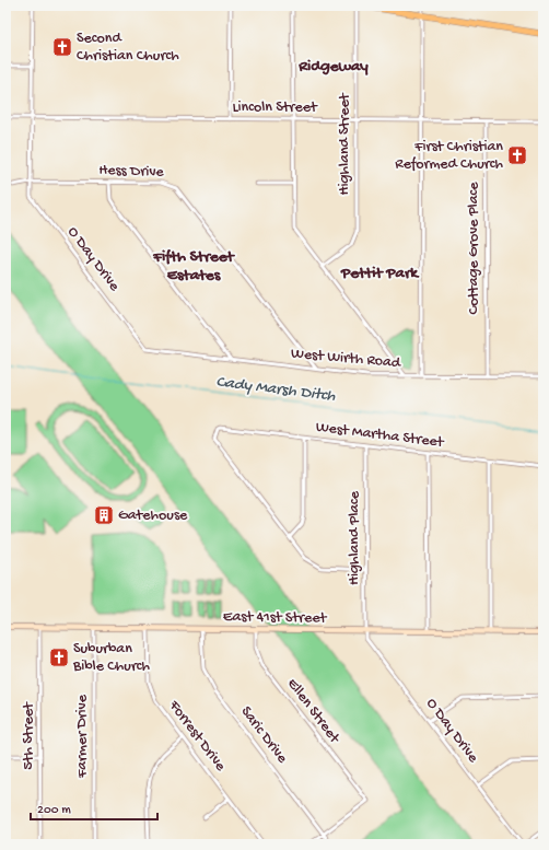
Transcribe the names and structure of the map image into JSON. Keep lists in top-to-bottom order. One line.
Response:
{"streets":{"street":["Lincoln Street","Highland Street","Hess Drive","Cottage Grove Place","O Day Drive","West Wirth Road","West Martha Street","Highland Place","East 41st Street","Ellen Street","Saric Drive","5th Street","Farmer Drive","Forrest Drive"]},"crossings":[["Lincoln Street","Highland Street"],["Lincoln Street","Cottage Grove Place"],["Lincoln Street","O Day Drive"],["Hess Drive","O Day Drive"],["Hess Drive","West Wirth Road"],["Cottage Grove Place","West Wirth Road"],["O Day Drive","West Wirth Road"],["O Day Drive","Highland Place"],["O Day Drive","East 41st Street"],["West Martha Street","Highland Place"],["Highland Place","East 41st Street"],["East 41st Street","Ellen Street"],["East 41st Street","Saric Drive"],["East 41st Street","5th Street"],["East 41st Street","Farmer Drive"],["East 41st Street","Forrest Drive"],["Ellen Street","Saric Drive"]],"districts":["Ridgeway","Fifth Street Estates","Pettit Park"],"water":["Cady Marsh Ditch"],"places":{"church":["Second Christian Church","First Christian Reformed Church","Suburban Bible Church"],"building":["Gatehouse"]},"scale_bar":"200 m"}
